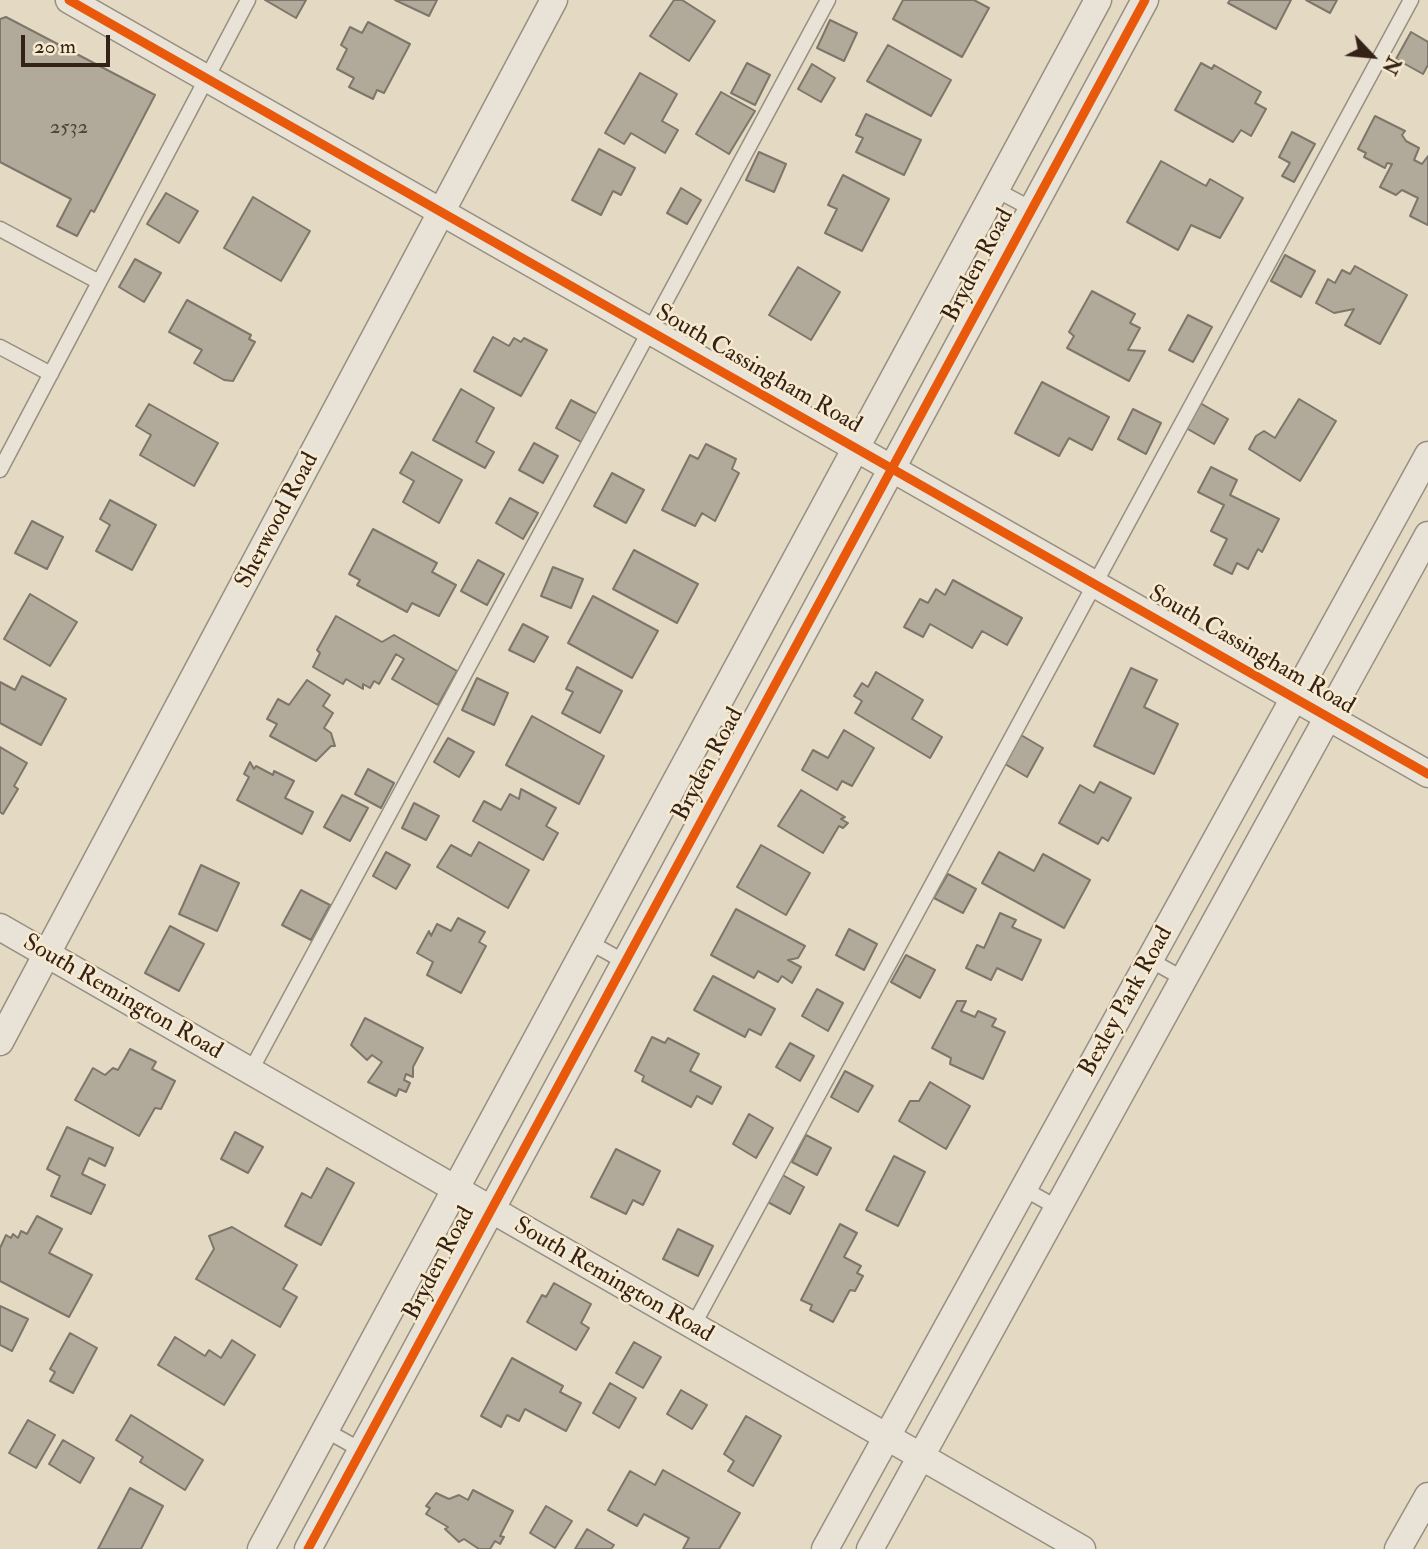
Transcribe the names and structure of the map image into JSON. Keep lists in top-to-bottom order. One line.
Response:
{"streets":{"street":["Bryden Road","South Cassingham Road","Sherwood Road","South Remington Road","Bexley Park Road"]},"crossings":[["Bryden Road","South Cassingham Road"],["Bryden Road","South Remington Road"],["South Cassingham Road","Sherwood Road"],["South Cassingham Road","Bexley Park Road"],["Sherwood Road","South Remington Road"],["South Remington Road","Bexley Park Road"]],"house_numbers":["2532"],"scale_bar":"20 m","north":"bottom right"}
